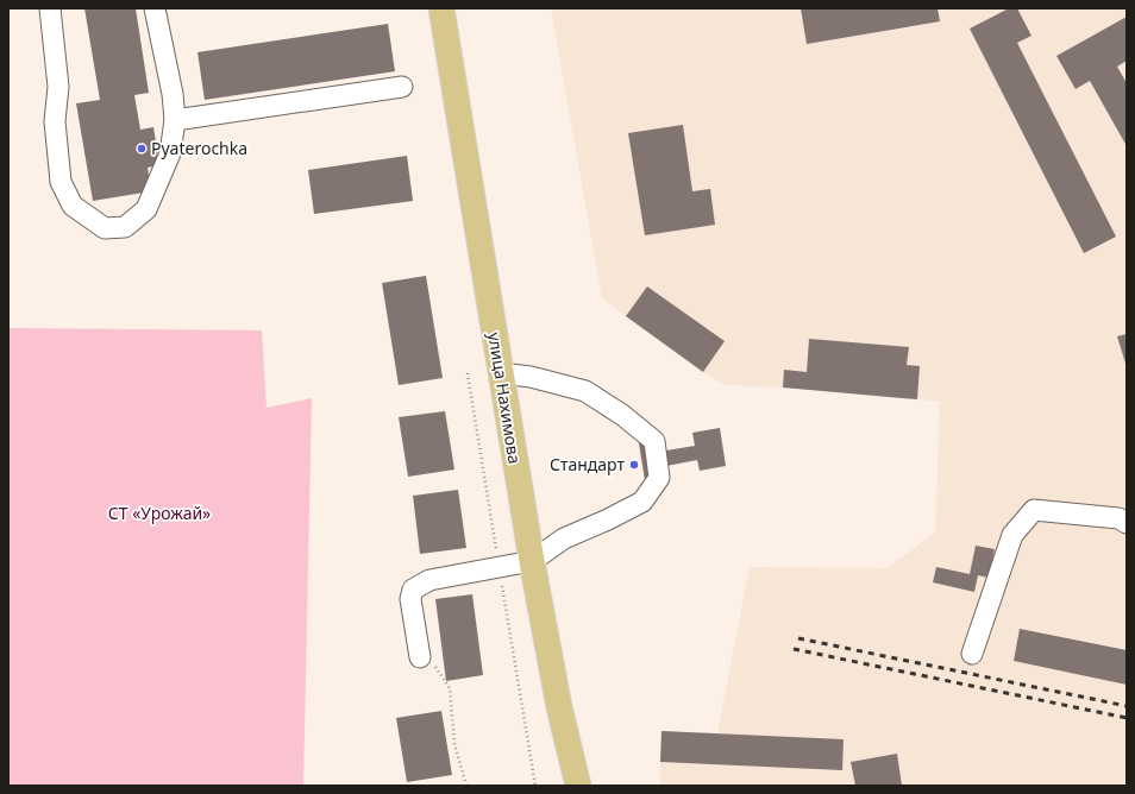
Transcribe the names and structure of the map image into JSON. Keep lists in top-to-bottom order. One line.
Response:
{"streets":{"main road":["улица Нахимова"]},"parks":["СТ «Урожай»"],"places":["Pyaterochka","Стандарт"]}
